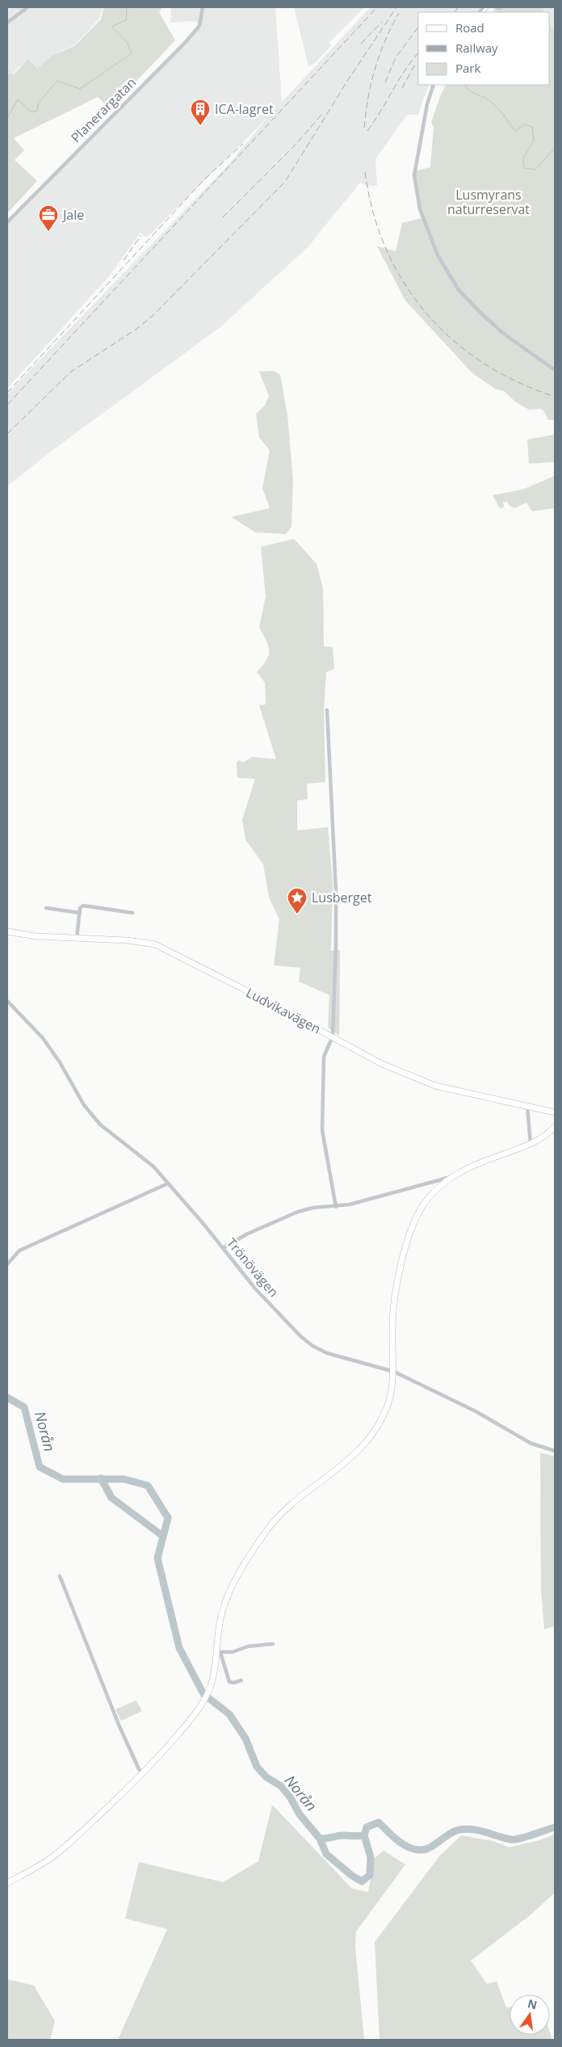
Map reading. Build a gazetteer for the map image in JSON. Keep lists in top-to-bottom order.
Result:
{
  "streets": {
    "street": ["Planerargatan", "Ludvikavägen", "Trönövägen"]
  },
  "water": ["Norån"],
  "parks": ["Lusmyrans naturreservat"],
  "places": {
    "building": ["ICA-lagret"],
    "office": ["Jale"],
    "place": ["Lusberget"]
  },
  "legend": ["Road", "Railway", "Park"],
  "north": "top"
}
